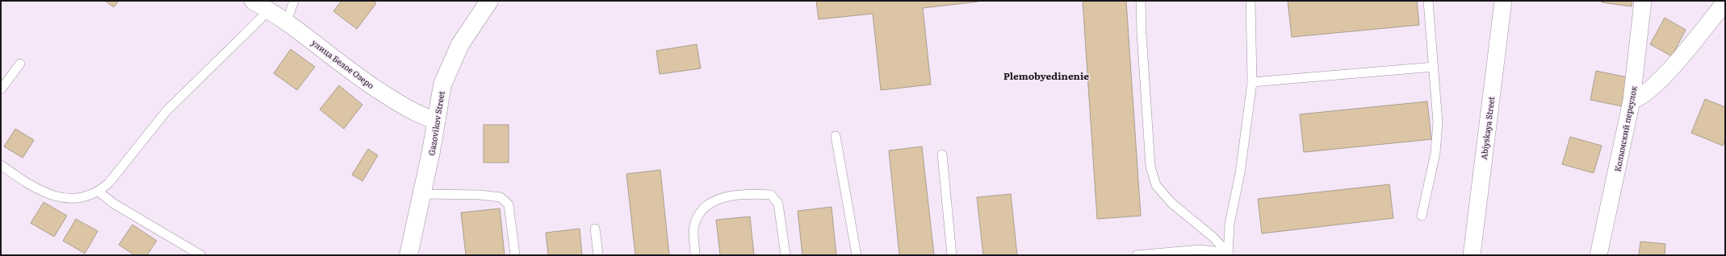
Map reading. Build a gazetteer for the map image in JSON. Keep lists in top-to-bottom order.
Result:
{
  "streets": {
    "street": [
      "улица Белое Озеро",
      "Gazovikov Street",
      "Abiyskaya Street",
      "Колымский переулок"
    ]
  },
  "crossings": [
    ["улица Белое Озеро", "Gazovikov Street"]
  ],
  "districts": ["Plemobyedinenie"]
}
